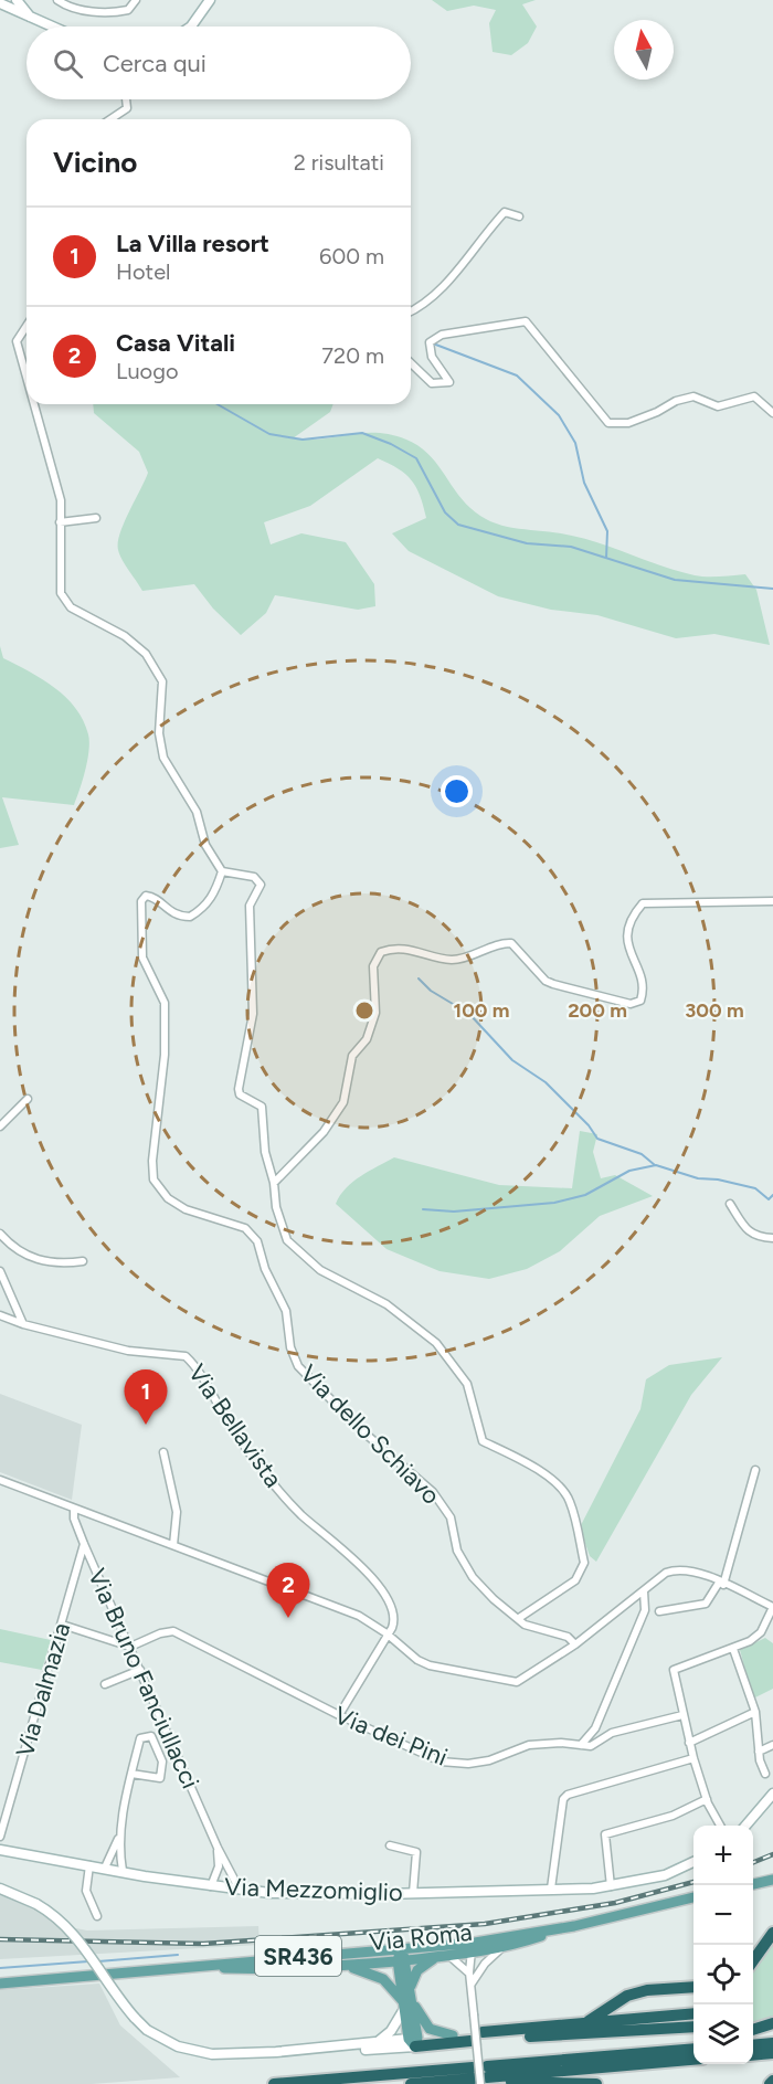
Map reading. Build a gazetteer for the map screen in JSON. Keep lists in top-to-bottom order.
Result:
{
  "streets": {
    "main road": ["Via Mezzomiglio", "Via Roma", "SR436"],
    "street": [
      "Via Bellavista",
      "Via dello Schiavo",
      "Via Bruno Fanciullacci",
      "Via Dalmazia",
      "Via dei Pini"
    ]
  },
  "crossings": [
    ["Via Bruno Fanciullacci", "Via Dalmazia"],
    ["Via Bruno Fanciullacci", "Via dei Pini"],
    ["Via Bruno Fanciullacci", "Via Mezzomiglio"]
  ],
  "north": "top",
  "page": {
    "search": "Cerca qui",
    "heading": ["Vicino", "2 risultati"],
    "list": [
      {
        "mark": "1",
        "name": "La Villa resort",
        "note": "Hotel",
        "value": "600 m"
      },
      {
        "mark": "2",
        "name": "Casa Vitali",
        "note": "Luogo",
        "value": "720 m"
      }
    ],
    "pins": ["1", "2"],
    "map_buttons": ["+", "−"]
  },
  "rings": ["100 m", "200 m", "300 m"]
}
